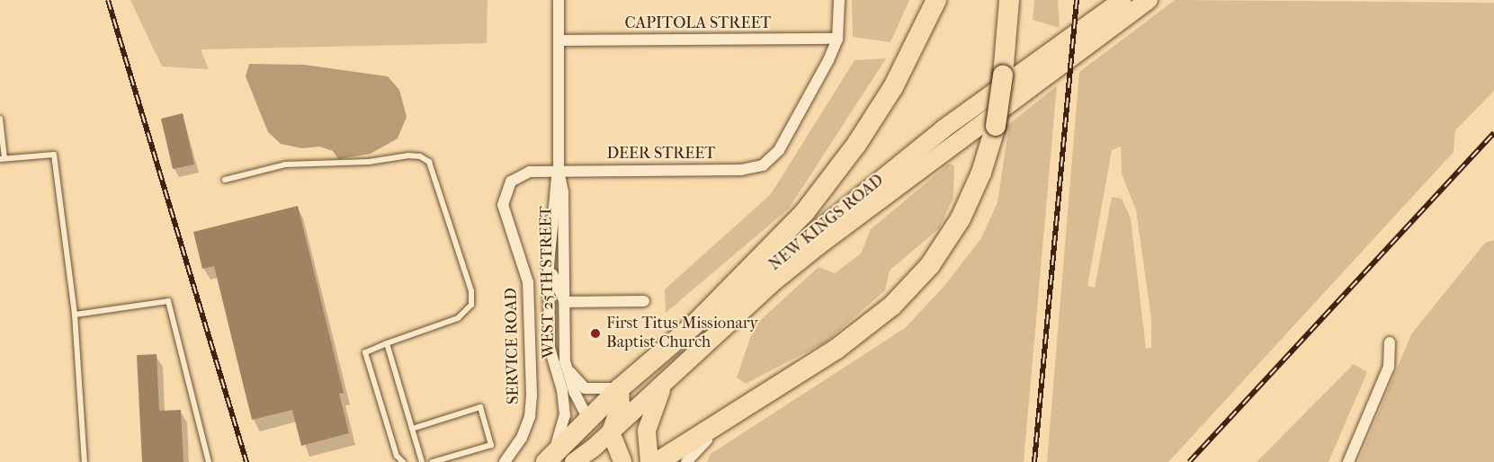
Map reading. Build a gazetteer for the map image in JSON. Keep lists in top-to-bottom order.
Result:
{
  "streets": {
    "highway": ["NEW KINGS ROAD"],
    "street": [
      "CAPITOLA STREET",
      "DEER STREET",
      "WEST 25TH STREET",
      "SERVICE ROAD"
    ]
  },
  "crossings": [
    ["CAPITOLA STREET", "DEER STREET"],
    ["CAPITOLA STREET", "WEST 25TH STREET"],
    ["DEER STREET", "WEST 25TH STREET"],
    ["DEER STREET", "SERVICE ROAD"],
    ["NEW KINGS ROAD", "WEST 25TH STREET"],
    ["WEST 25TH STREET", "SERVICE ROAD"]
  ],
  "places": ["First Titus Missionary Baptist Church"]
}
